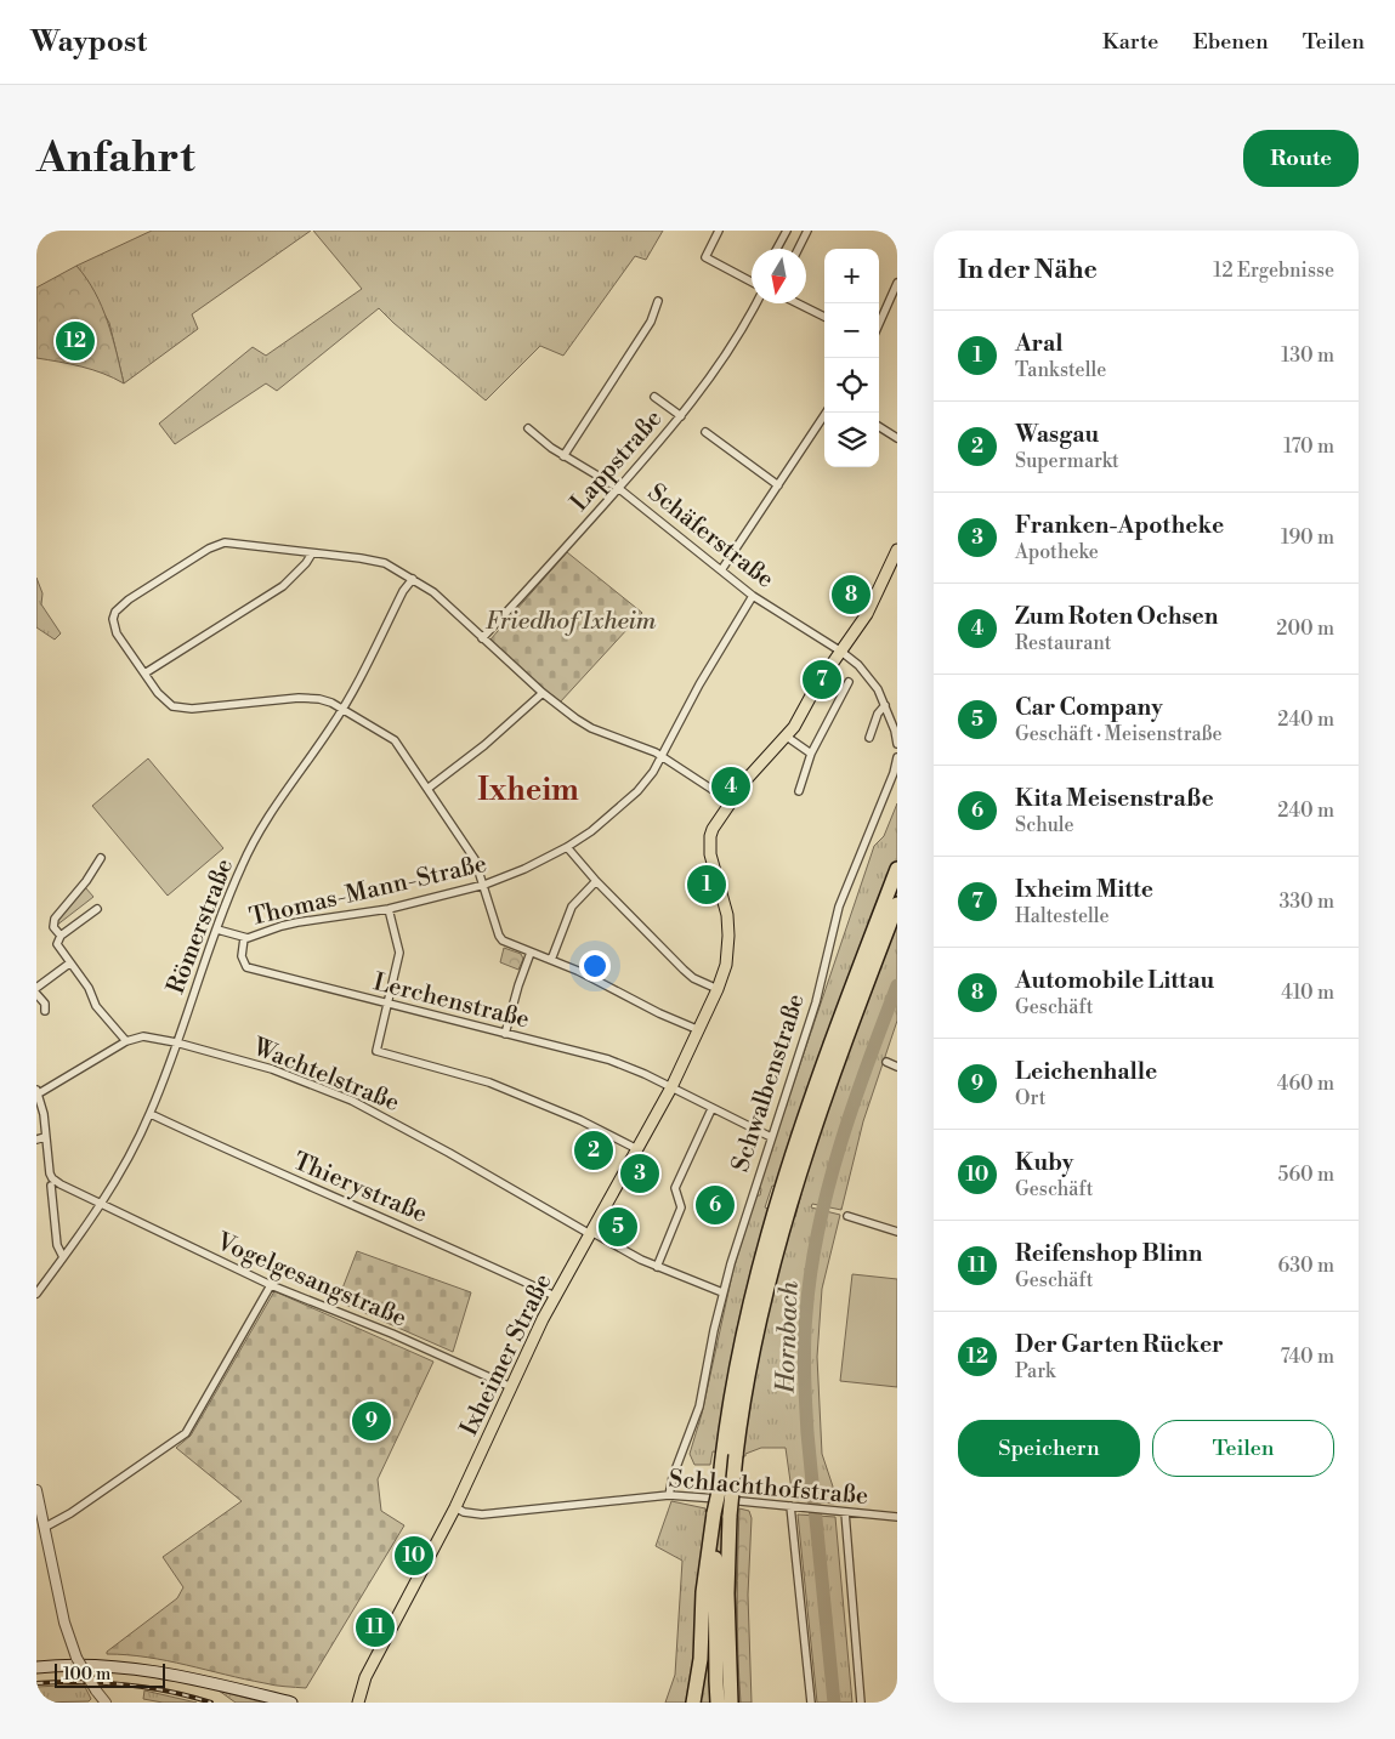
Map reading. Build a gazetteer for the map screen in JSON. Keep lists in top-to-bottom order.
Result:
{
  "streets": {
    "main road": ["Ixheimer Straße"],
    "street": [
      "Lappstraße",
      "Schäferstraße",
      "Thomas-Mann-Straße",
      "Römerstraße",
      "Lerchenstraße",
      "Wachtelstraße",
      "Schwalbenstraße",
      "Thierystraße",
      "Vogelgesangstraße",
      "Schlachthofstraße"
    ]
  },
  "crossings": [
    ["Lappstraße", "Schäferstraße"],
    ["Schäferstraße", "Thomas-Mann-Straße"],
    ["Schäferstraße", "Ixheimer Straße"],
    ["Thomas-Mann-Straße", "Römerstraße"],
    ["Thomas-Mann-Straße", "Lerchenstraße"],
    ["Römerstraße", "Wachtelstraße"],
    ["Römerstraße", "Thierystraße"],
    ["Römerstraße", "Vogelgesangstraße"],
    ["Lerchenstraße", "Schwalbenstraße"],
    ["Lerchenstraße", "Ixheimer Straße"],
    ["Wachtelstraße", "Schwalbenstraße"],
    ["Wachtelstraße", "Ixheimer Straße"],
    ["Schwalbenstraße", "Schlachthofstraße"],
    ["Thierystraße", "Ixheimer Straße"],
    ["Vogelgesangstraße", "Ixheimer Straße"],
    ["Ixheimer Straße", "Schlachthofstraße"]
  ],
  "districts": ["Ixheim"],
  "water": ["Hornbach"],
  "parks": ["Friedhof Ixheim"],
  "scale_bar": "100 m",
  "north": "bottom",
  "page": {
    "header": "Waypost",
    "nav": ["Karte", "Ebenen", "Teilen"],
    "buttons": [
      "Route",
      ["Speichern", "Teilen"]
    ],
    "title": "Anfahrt",
    "heading": ["In der Nähe", "12 Ergebnisse"],
    "map_buttons": ["+", "−"],
    "list": [
      {
        "mark": "1",
        "name": "Aral",
        "note": "Tankstelle",
        "value": "130 m"
      },
      {
        "mark": "2",
        "name": "Wasgau",
        "note": "Supermarkt",
        "value": "170 m"
      },
      {
        "mark": "3",
        "name": "Franken-Apotheke",
        "note": "Apotheke",
        "value": "190 m"
      },
      {
        "mark": "4",
        "name": "Zum Roten Ochsen",
        "note": "Restaurant",
        "value": "200 m"
      },
      {
        "mark": "5",
        "name": "Car Company",
        "note": "Geschäft · Meisenstraße",
        "value": "240 m"
      },
      {
        "mark": "6",
        "name": "Kita Meisenstraße",
        "note": "Schule",
        "value": "240 m"
      },
      {
        "mark": "7",
        "name": "Ixheim Mitte",
        "note": "Haltestelle",
        "value": "330 m"
      },
      {
        "mark": "8",
        "name": "Automobile Littau",
        "note": "Geschäft",
        "value": "410 m"
      },
      {
        "mark": "9",
        "name": "Leichenhalle",
        "note": "Ort",
        "value": "460 m"
      },
      {
        "mark": "10",
        "name": "Kuby",
        "note": "Geschäft",
        "value": "560 m"
      },
      {
        "mark": "11",
        "name": "Reifenshop Blinn",
        "note": "Geschäft",
        "value": "630 m"
      },
      {
        "mark": "12",
        "name": "Der Garten Rücker",
        "note": "Park",
        "value": "740 m"
      }
    ],
    "pins": [
      "12",
      "8",
      "7",
      "4",
      "1",
      "2",
      "3",
      "6",
      "5",
      "9",
      "10",
      "11"
    ],
    "scale": "100 m"
  }
}
